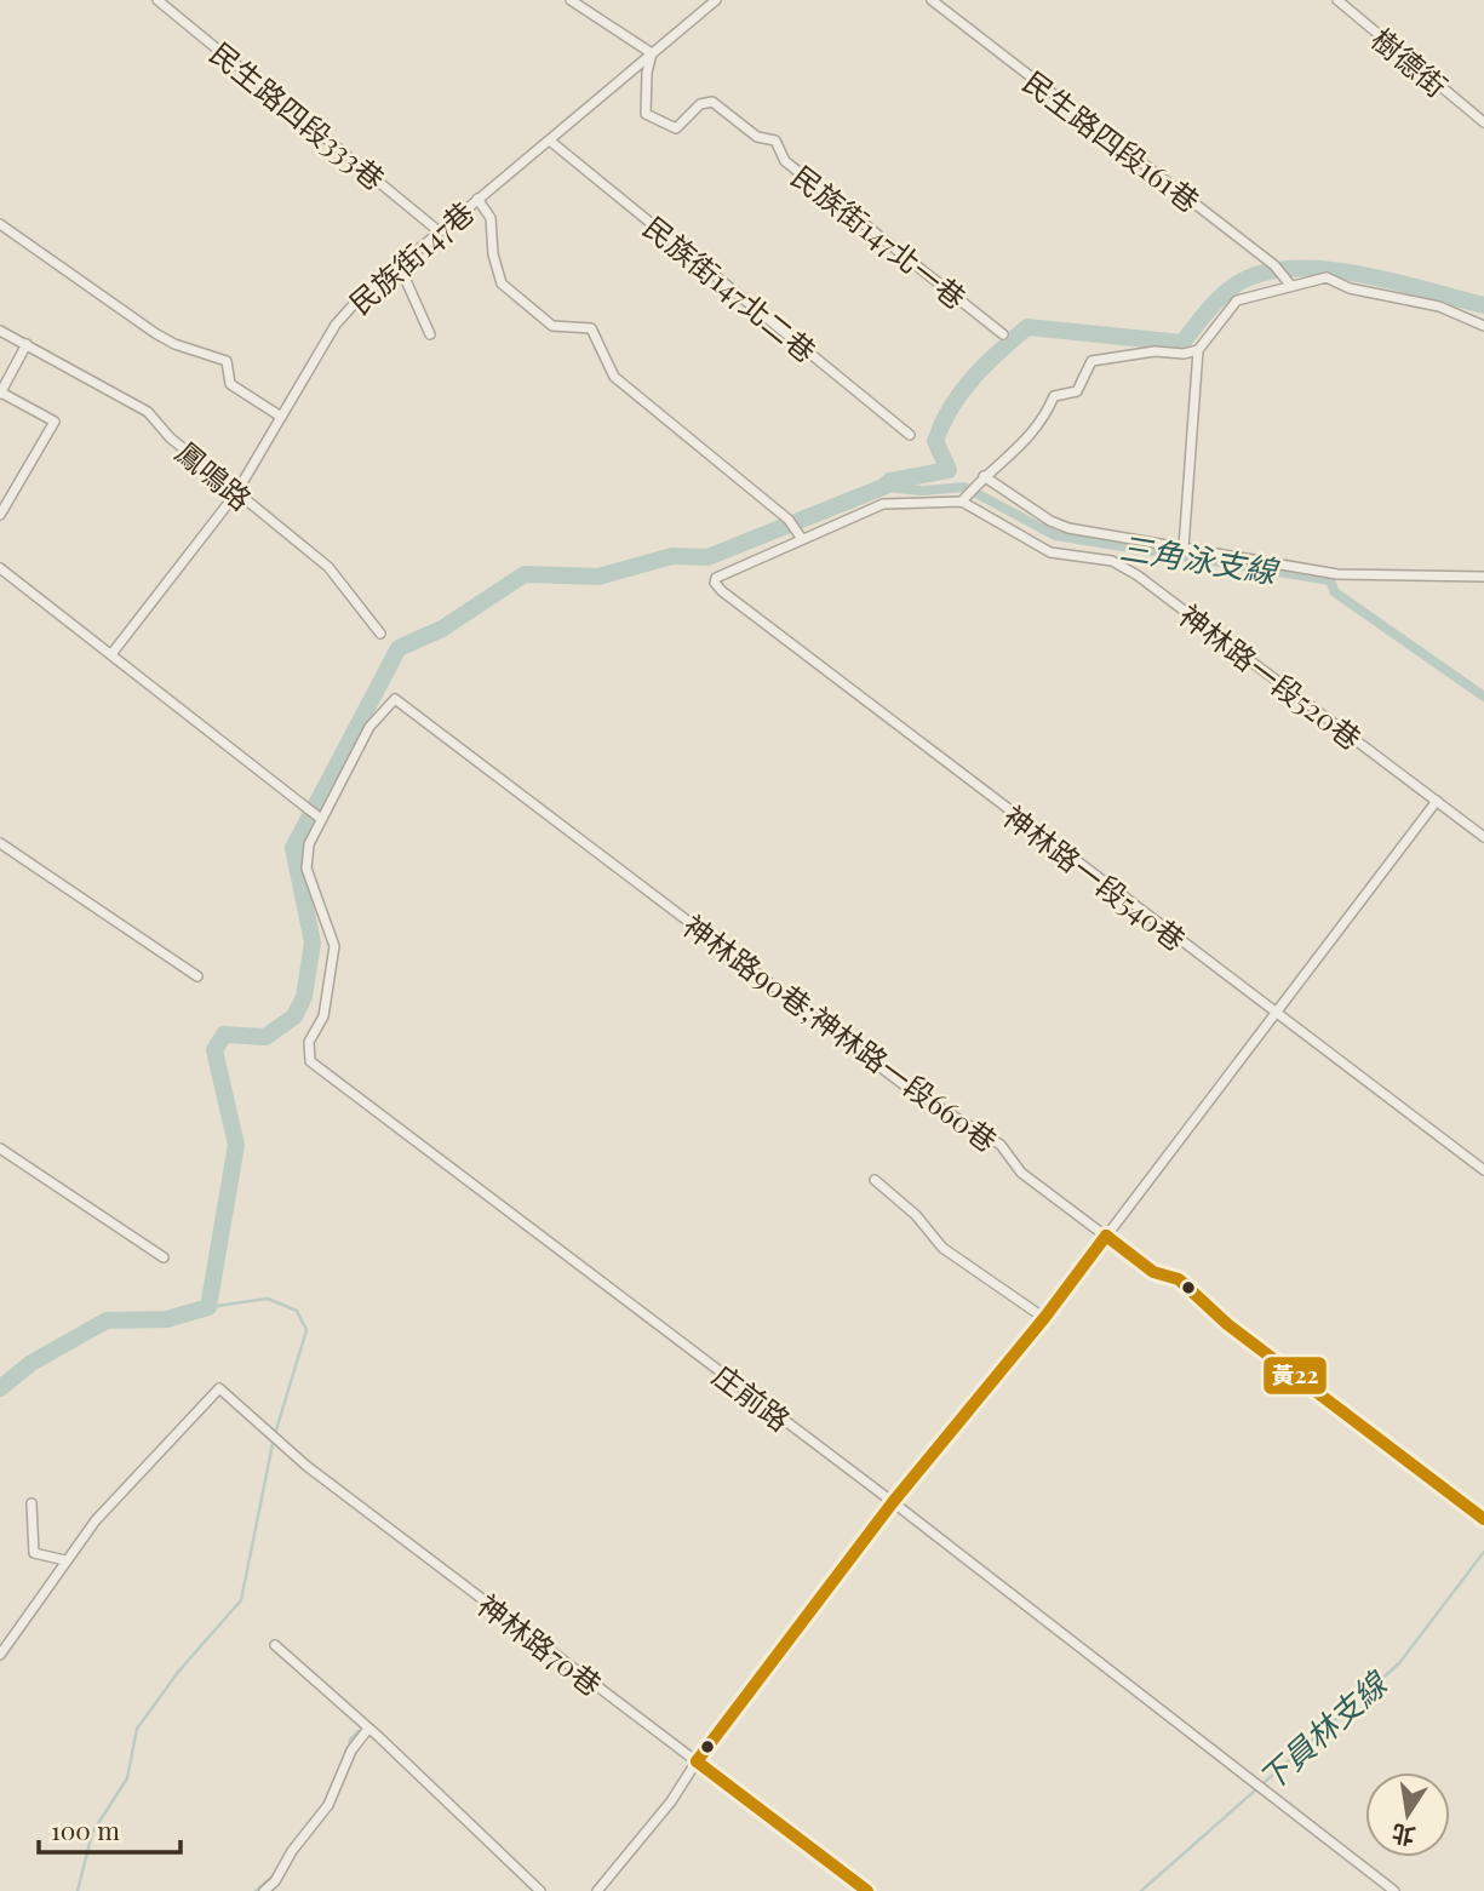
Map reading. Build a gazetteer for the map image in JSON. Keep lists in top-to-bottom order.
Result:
{
  "streets": {
    "street": [
      "樹德街",
      "民生路四段333巷",
      "民生路四段161巷",
      "民族街147北一巷",
      "民族街147巷",
      "民族街147北二巷",
      "鳳鳴路",
      "神林路一段520巷",
      "神林路一段540巷",
      "神林路90巷;神林路一段660巷",
      "庄前路",
      "神林路70巷"
    ]
  },
  "crossings": [
    ["民生路四段333巷", "民族街147巷"],
    ["民族街147北一巷", "民族街147巷"],
    ["民族街147巷", "民族街147北二巷"],
    ["民族街147巷", "鳳鳴路"],
    ["神林路90巷;神林路一段660巷", "庄前路"]
  ],
  "water": ["三角泳支線", "下員林支線"],
  "lines": ["transit line 黃22"],
  "scale_bar": "100 m",
  "north": "bottom"
}
